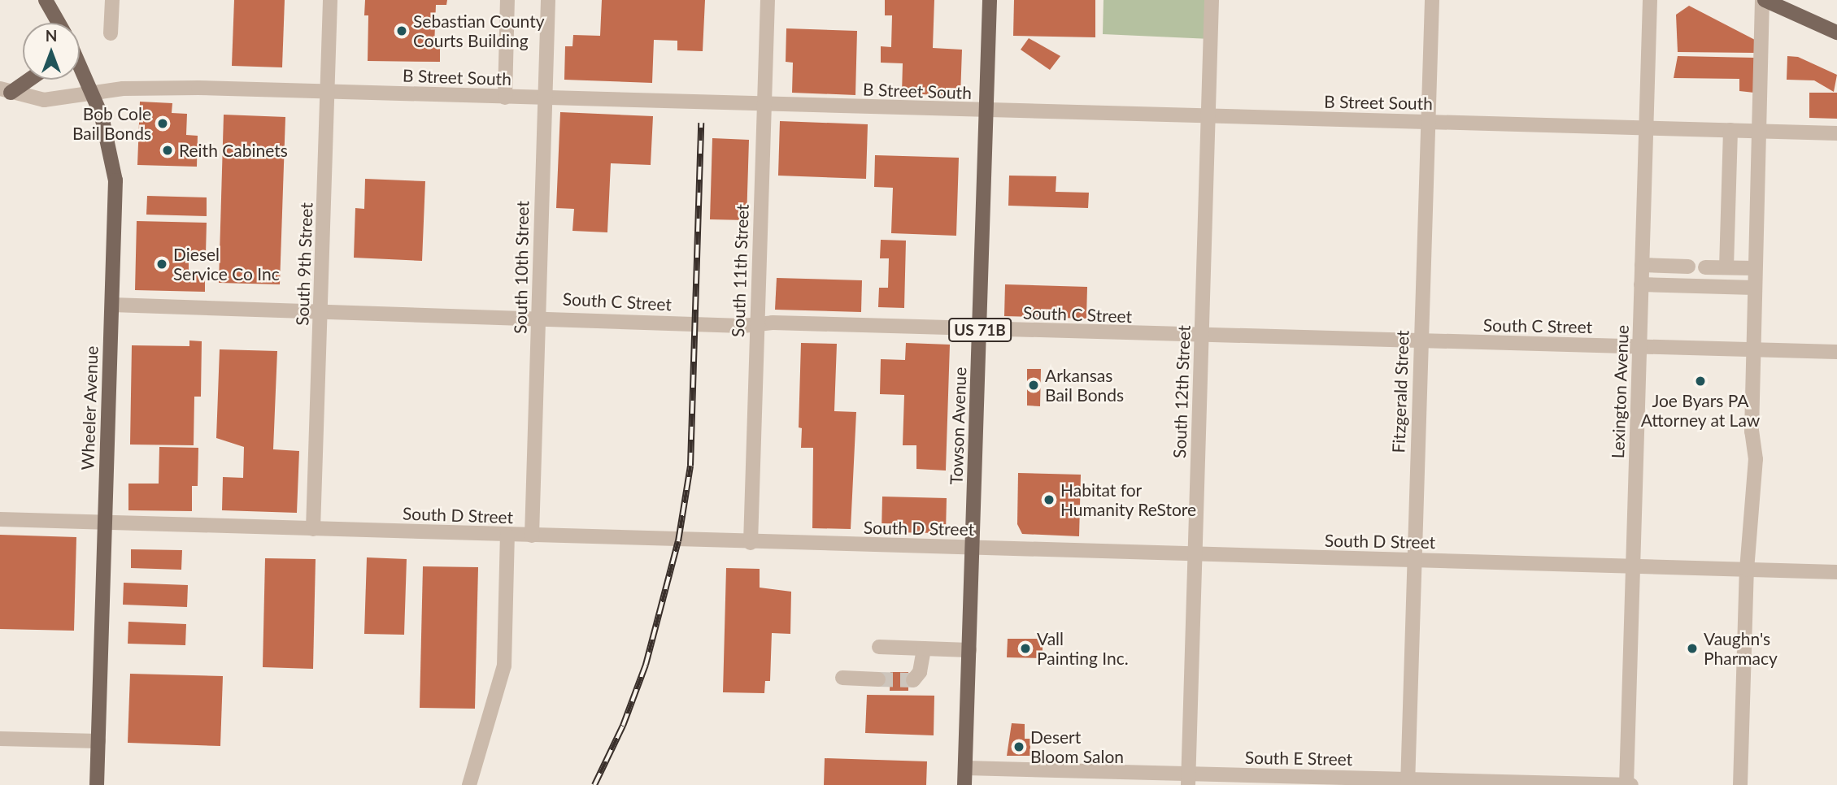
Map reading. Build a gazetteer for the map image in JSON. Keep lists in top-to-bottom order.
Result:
{
  "streets": {
    "main road": ["US 71B", "Wheeler Avenue", "Towson Avenue"],
    "street": [
      "B Street South",
      "South 9th Street",
      "South 10th Street",
      "South 11th Street",
      "South C Street",
      "South 12th Street",
      "Fitzgerald Street",
      "Lexington Avenue",
      "South D Street",
      "South E Street"
    ]
  },
  "crossings": [
    ["B Street South", "South 9th Street"],
    ["B Street South", "South 10th Street"],
    ["B Street South", "South 11th Street"],
    ["B Street South", "South 12th Street"],
    ["B Street South", "Fitzgerald Street"],
    ["B Street South", "Lexington Avenue"],
    ["B Street South", "Wheeler Avenue"],
    ["B Street South", "Towson Avenue"],
    ["South 9th Street", "South C Street"],
    ["South 9th Street", "South D Street"],
    ["South 10th Street", "South C Street"],
    ["South 10th Street", "South D Street"],
    ["South 11th Street", "South C Street"],
    ["South 11th Street", "South D Street"],
    ["South C Street", "South 12th Street"],
    ["South C Street", "Fitzgerald Street"],
    ["South C Street", "Lexington Avenue"],
    ["South C Street", "Wheeler Avenue"],
    ["South C Street", "Towson Avenue"],
    ["South 12th Street", "South D Street"],
    ["South 12th Street", "South E Street"],
    ["Fitzgerald Street", "South D Street"],
    ["Fitzgerald Street", "South E Street"],
    ["Lexington Avenue", "South D Street"],
    ["Lexington Avenue", "South E Street"],
    ["Wheeler Avenue", "South D Street"],
    ["Towson Avenue", "South D Street"],
    ["Towson Avenue", "South E Street"]
  ],
  "places": [
    "Sebastian County Courts Building",
    "Bob Cole Bail Bonds",
    "Reith Cabinets",
    "Diesel Service Co Inc",
    "Joe Byars PA Attorney at Law",
    "Arkansas Bail Bonds",
    "Habitat for Humanity ReStore",
    "Vall Painting Inc.",
    "Vaughn's Pharmacy",
    "Desert Bloom Salon"
  ],
  "north": "top"
}
